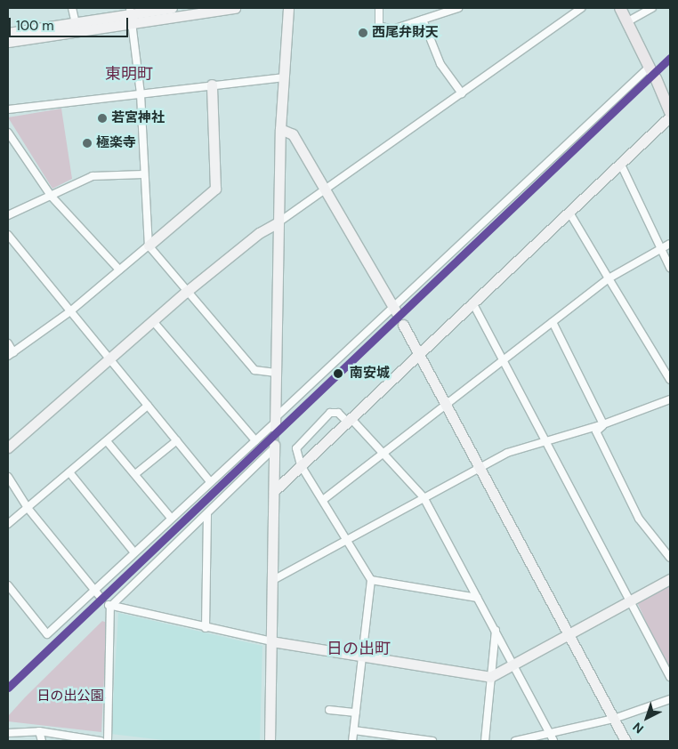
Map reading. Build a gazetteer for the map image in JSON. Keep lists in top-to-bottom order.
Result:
{
  "districts": ["東明町", "日の出町"],
  "parks": ["日の出公園"],
  "places": [
    "西尾弁財天",
    "若宮神社",
    "極楽寺",
    "南安城"
  ],
  "scale_bar": "100 m",
  "north": "bottom left"
}
